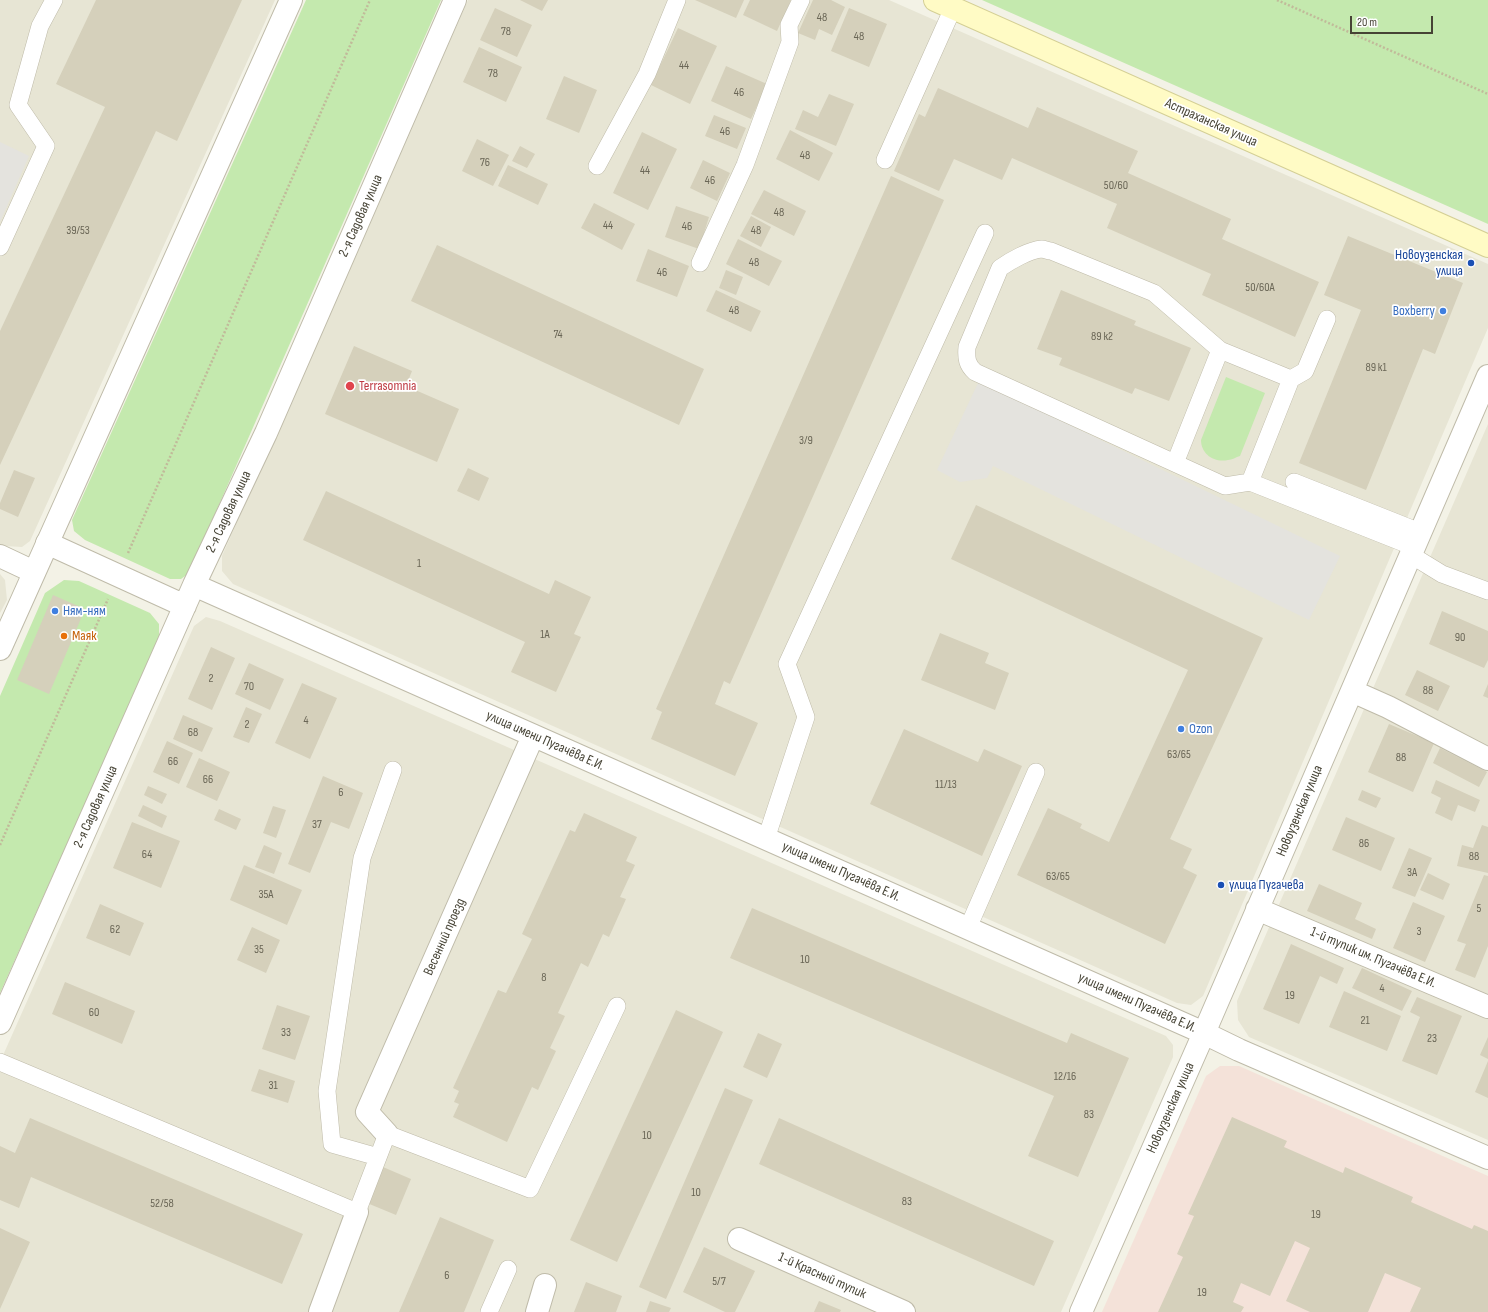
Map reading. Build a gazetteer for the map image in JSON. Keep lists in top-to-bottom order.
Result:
{
  "streets": {
    "main road": ["Астраханская улица"],
    "street": [
      "2-я Садовая улица",
      "улица имени Пугачёва Е.И.",
      "Новоузенская улица",
      "Весенний проезд",
      "1-й тупик им. Пугачёва Е.И.",
      "1-й Красный тупик"
    ]
  },
  "crossings": [
    ["2-я Садовая улица", "улица имени Пугачёва Е.И."],
    ["улица имени Пугачёва Е.И.", "Новоузенская улица"],
    ["улица имени Пугачёва Е.И.", "Весенний проезд"],
    ["Новоузенская улица", "1-й тупик им. Пугачёва Е.И."]
  ],
  "places": [
    "Новоузенская улица",
    "Boxberry",
    "Terrasomnia",
    "Ням-ням",
    "Маяк",
    "Ozon",
    "улица Пугачева"
  ],
  "house_numbers": [
    "48",
    "78",
    "48",
    "44",
    "78",
    "46",
    "46",
    "48",
    "76",
    "44",
    "46",
    "50/60",
    "48",
    "44",
    "46",
    "39/53",
    "48",
    "48",
    "46",
    "50/60А",
    "48",
    "74",
    "89 к2",
    "89 к1",
    "3/9",
    "1",
    "1А",
    "90",
    "2",
    "70",
    "88",
    "4",
    "2",
    "68",
    "63/65",
    "88",
    "66",
    "66",
    "11/13",
    "6",
    "37",
    "86",
    "64",
    "88",
    "3А",
    "63/65",
    "35А",
    "5",
    "62",
    "3",
    "35",
    "10",
    "8",
    "4",
    "19",
    "60",
    "21",
    "33",
    "23",
    "12/16",
    "31",
    "83",
    "10",
    "10",
    "83",
    "52/58",
    "19",
    "6",
    "5/7",
    "19"
  ],
  "scale_bar": "20 m"
}
